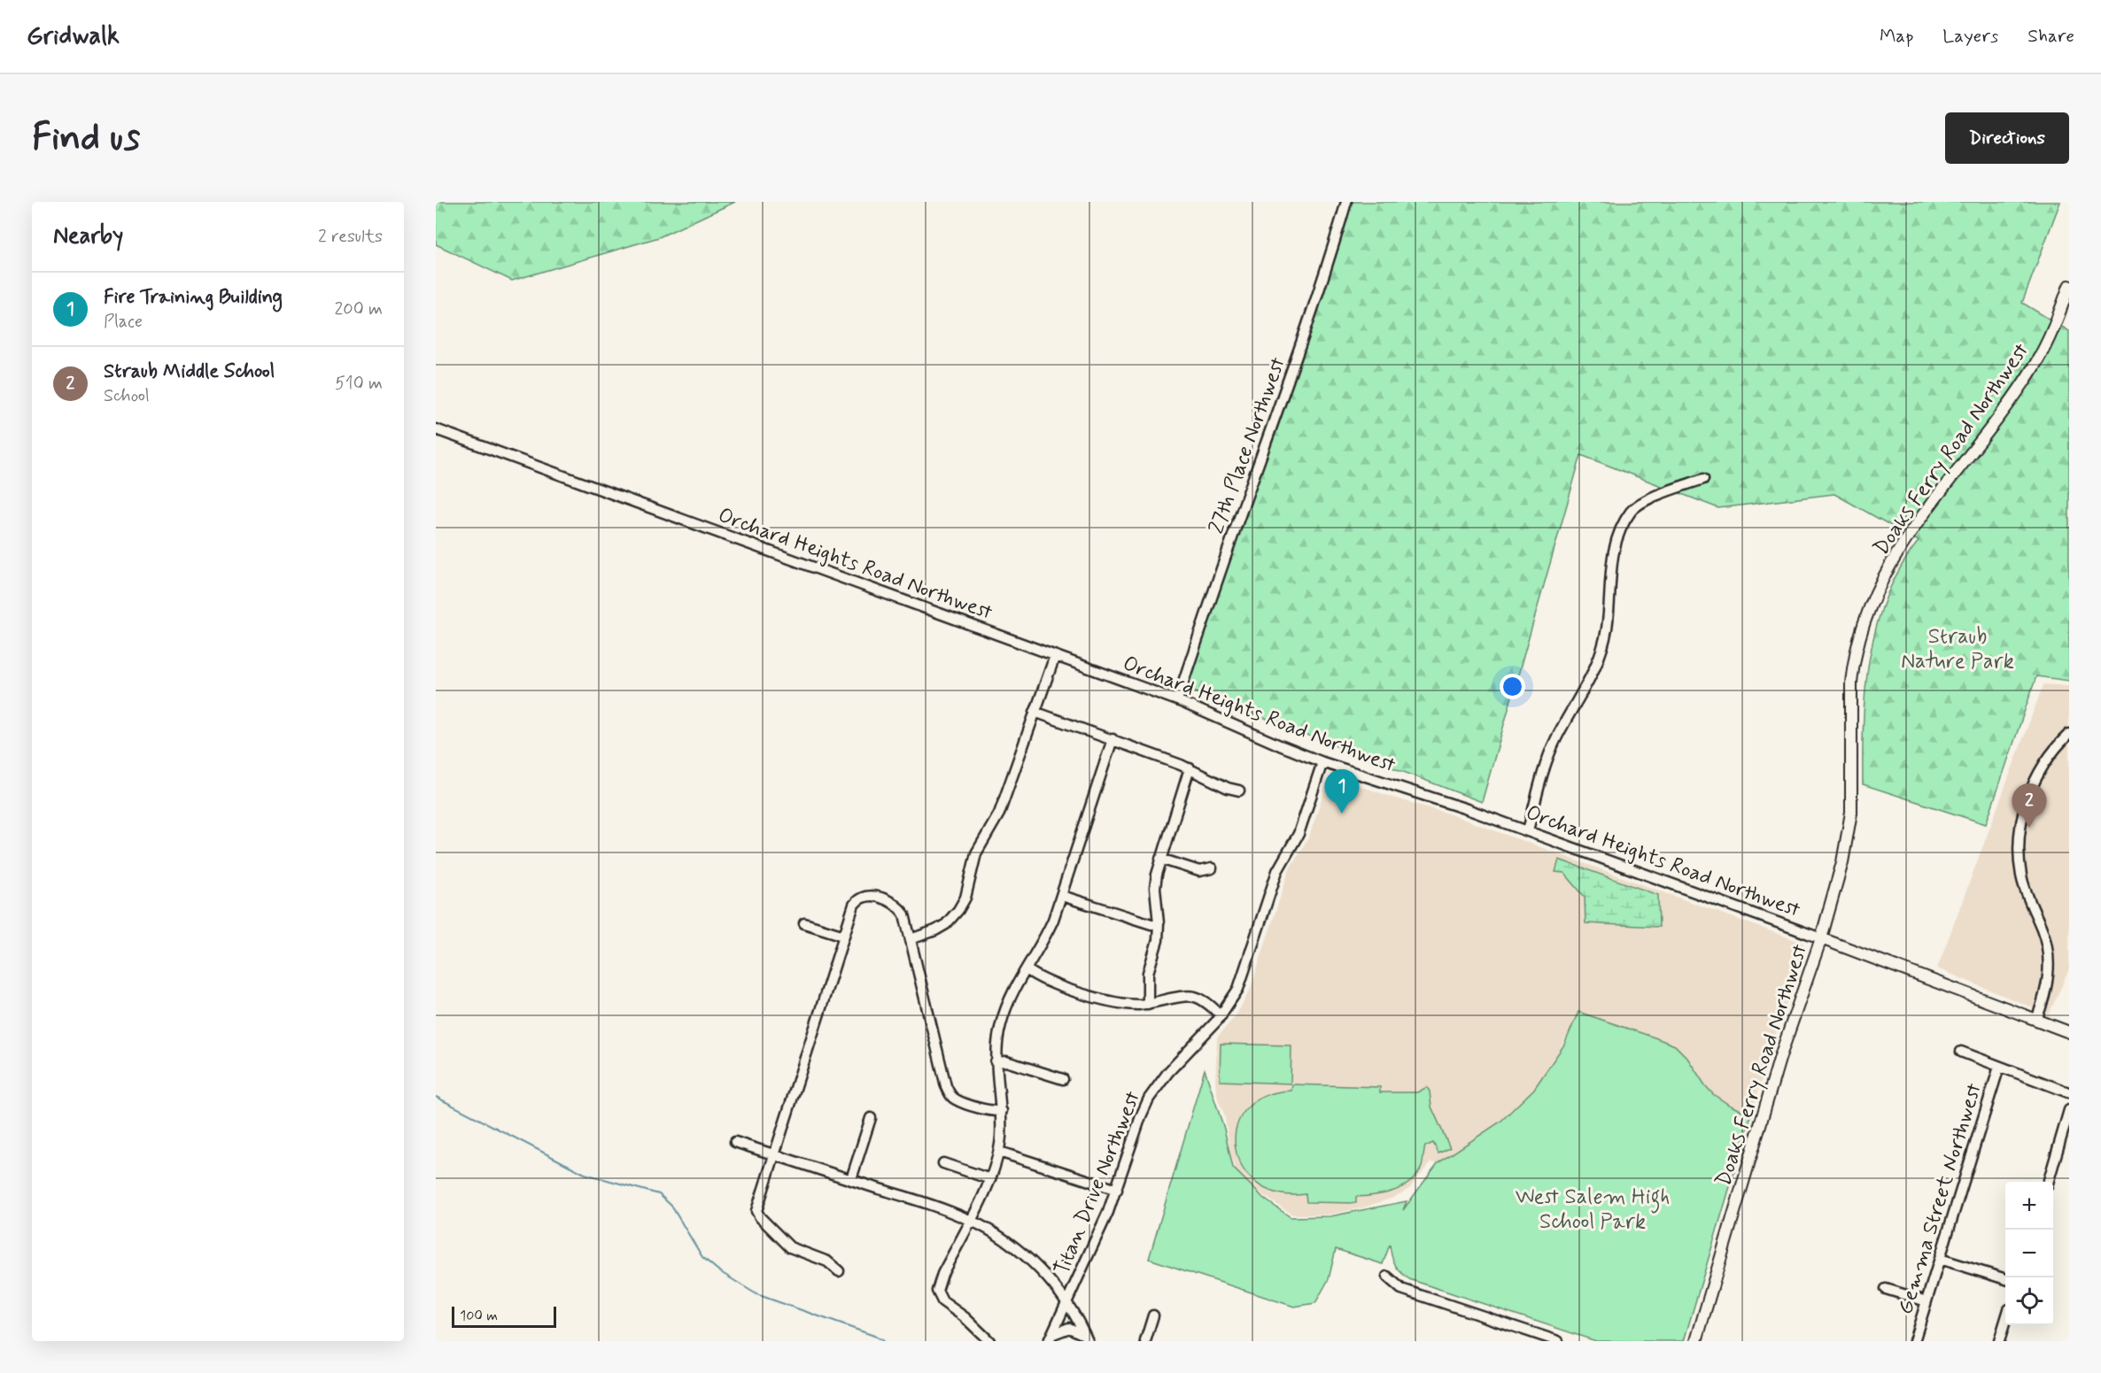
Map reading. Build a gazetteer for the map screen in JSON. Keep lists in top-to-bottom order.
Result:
{
  "streets": {
    "main road": ["Doaks Ferry Road Northwest", "Orchard Heights Road Northwest"],
    "street": ["27th Place Northwest", "Titan Drive Northwest", "Gemma Street Northwest"]
  },
  "crossings": [
    ["27th Place Northwest", "Orchard Heights Road Northwest"],
    ["Doaks Ferry Road Northwest", "Orchard Heights Road Northwest"],
    ["Orchard Heights Road Northwest", "Titan Drive Northwest"]
  ],
  "parks": ["Straub Nature Park", "West Salem High School Park"],
  "scale_bar": "100 m",
  "page": {
    "header": "Gridwalk",
    "nav": ["Map", "Layers", "Share"],
    "buttons": "Directions",
    "title": "Find us",
    "heading": ["Nearby", "2 results"],
    "list": [
      {
        "mark": "1",
        "name": "Fire Training Building",
        "note": "Place",
        "value": "200 m"
      },
      {
        "mark": "2",
        "name": "Straub Middle School",
        "note": "School",
        "value": "510 m"
      }
    ],
    "pins": ["1", "2"],
    "map_buttons": ["+", "−"],
    "scale": "100 m"
  }
}
